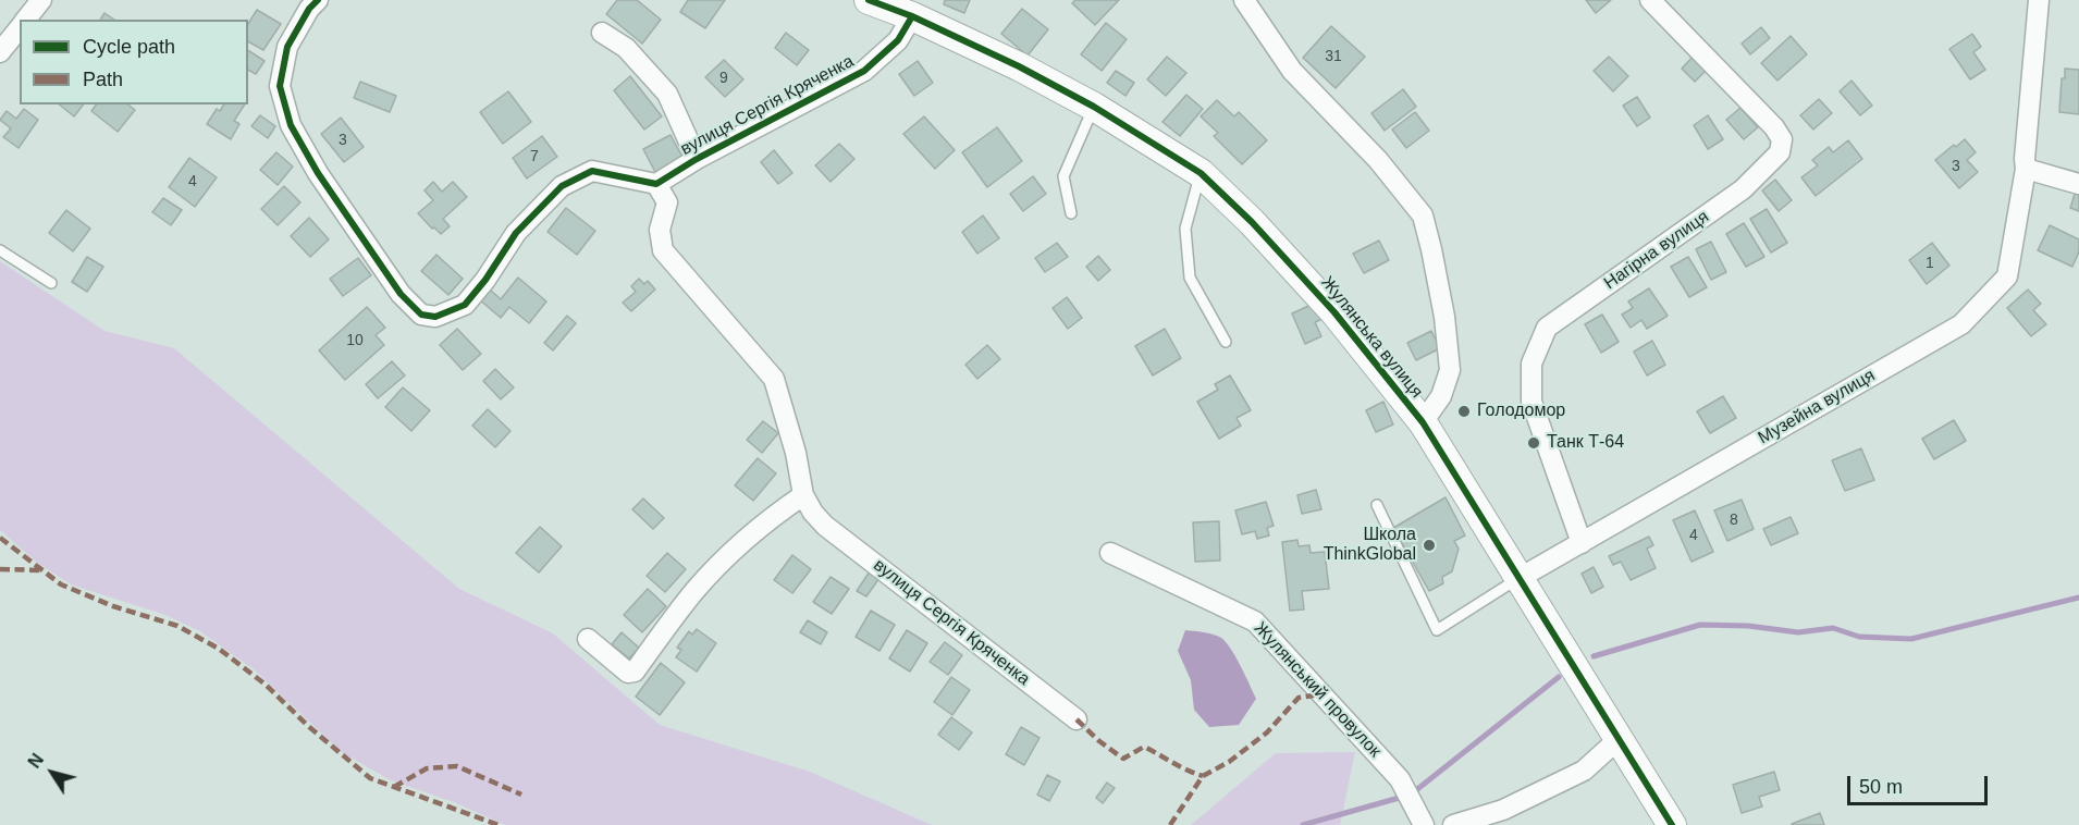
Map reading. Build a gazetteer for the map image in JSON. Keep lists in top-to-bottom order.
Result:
{
  "streets": {
    "street": [
      "вулиця Сергія Кряченка",
      "Нагірна вулиця",
      "Жулянська вулиця",
      "Музейна вулиця",
      "Жулянський провулок"
    ]
  },
  "crossings": [
    ["вулиця Сергія Кряченка", "Жулянська вулиця"],
    ["Нагірна вулиця", "Музейна вулиця"],
    ["Жулянська вулиця", "Музейна вулиця"]
  ],
  "places": ["Голодомор", "Танк Т-64", "Школа ThinkGlobal"],
  "house_numbers": [
    "31",
    "9",
    "3",
    "7",
    "3",
    "4",
    "1",
    "10",
    "8",
    "4"
  ],
  "legend": ["Cycle path", "Path"],
  "scale_bar": "50 m",
  "north": "top left"
}
